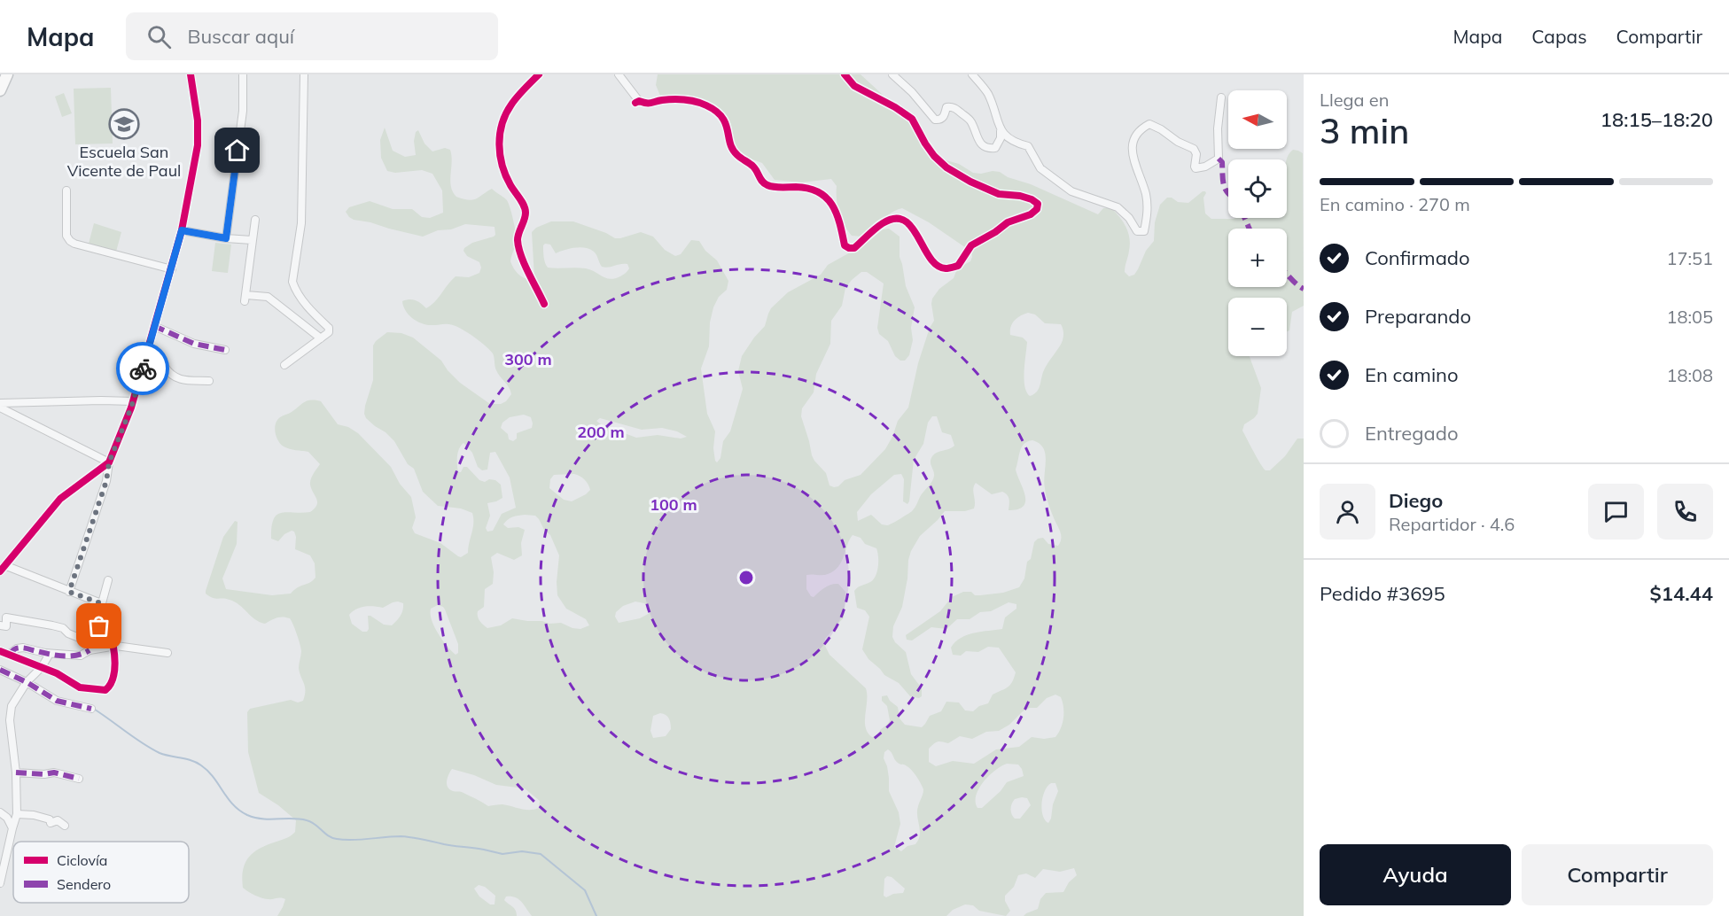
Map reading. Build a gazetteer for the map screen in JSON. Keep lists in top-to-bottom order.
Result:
{
  "places": {
    "school or university": ["Escuela San Vicente de Paul"]
  },
  "legend": ["Ciclovía", "Sendero"],
  "north": "left",
  "page": {
    "header": "Mapa",
    "search": "Buscar aquí",
    "nav": ["Mapa", "Capas", "Compartir"],
    "heading": ["3 min", "Llega en", "18:15–18:20"],
    "panel": [
      "Diego",
      "Repartidor · 4.6",
      "Pedido #3695",
      "$14.44"
    ],
    "map_buttons": ["+", "−"],
    "bar": "En camino · 270 m",
    "list": [
      ["Confirmado", "17:51"],
      ["Preparando", "18:05"],
      ["En camino", "18:08"],
      "Entregado"
    ],
    "buttons": ["Ayuda", "Compartir"]
  },
  "rings": ["300 m", "200 m", "100 m"]
}
